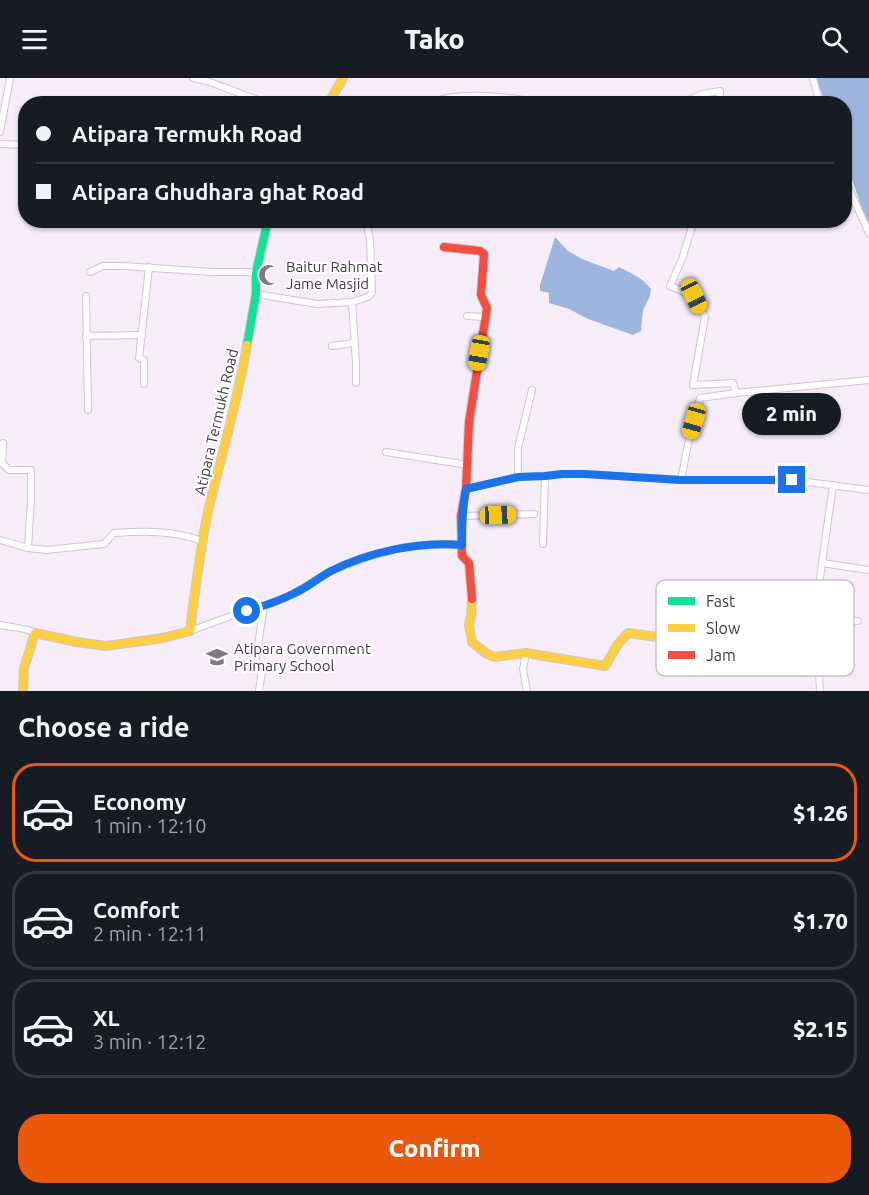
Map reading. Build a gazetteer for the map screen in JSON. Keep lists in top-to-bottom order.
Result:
{
  "streets": {
    "street": ["Atipara Termukh Road"]
  },
  "places": {
    "mosque": ["Baitur Rahmat Jame Masjid"],
    "school or university": ["Atipara Government Primary School"]
  },
  "legend": ["Fast", "Slow", "Jam"],
  "page": {
    "header": "Tako",
    "banner": ["Atipara Termukh Road", "Atipara Ghudhara ghat Road"],
    "bubble": "2 min",
    "heading": "Choose a ride",
    "list": [
      {
        "name": "Economy",
        "note": "1 min · 12:10",
        "value": "$1.26"
      },
      {
        "name": "Comfort",
        "note": "2 min · 12:11",
        "value": "$1.70"
      },
      {
        "name": "XL",
        "note": "3 min · 12:12",
        "value": "$2.15"
      }
    ],
    "buttons": "Confirm"
  }
}
